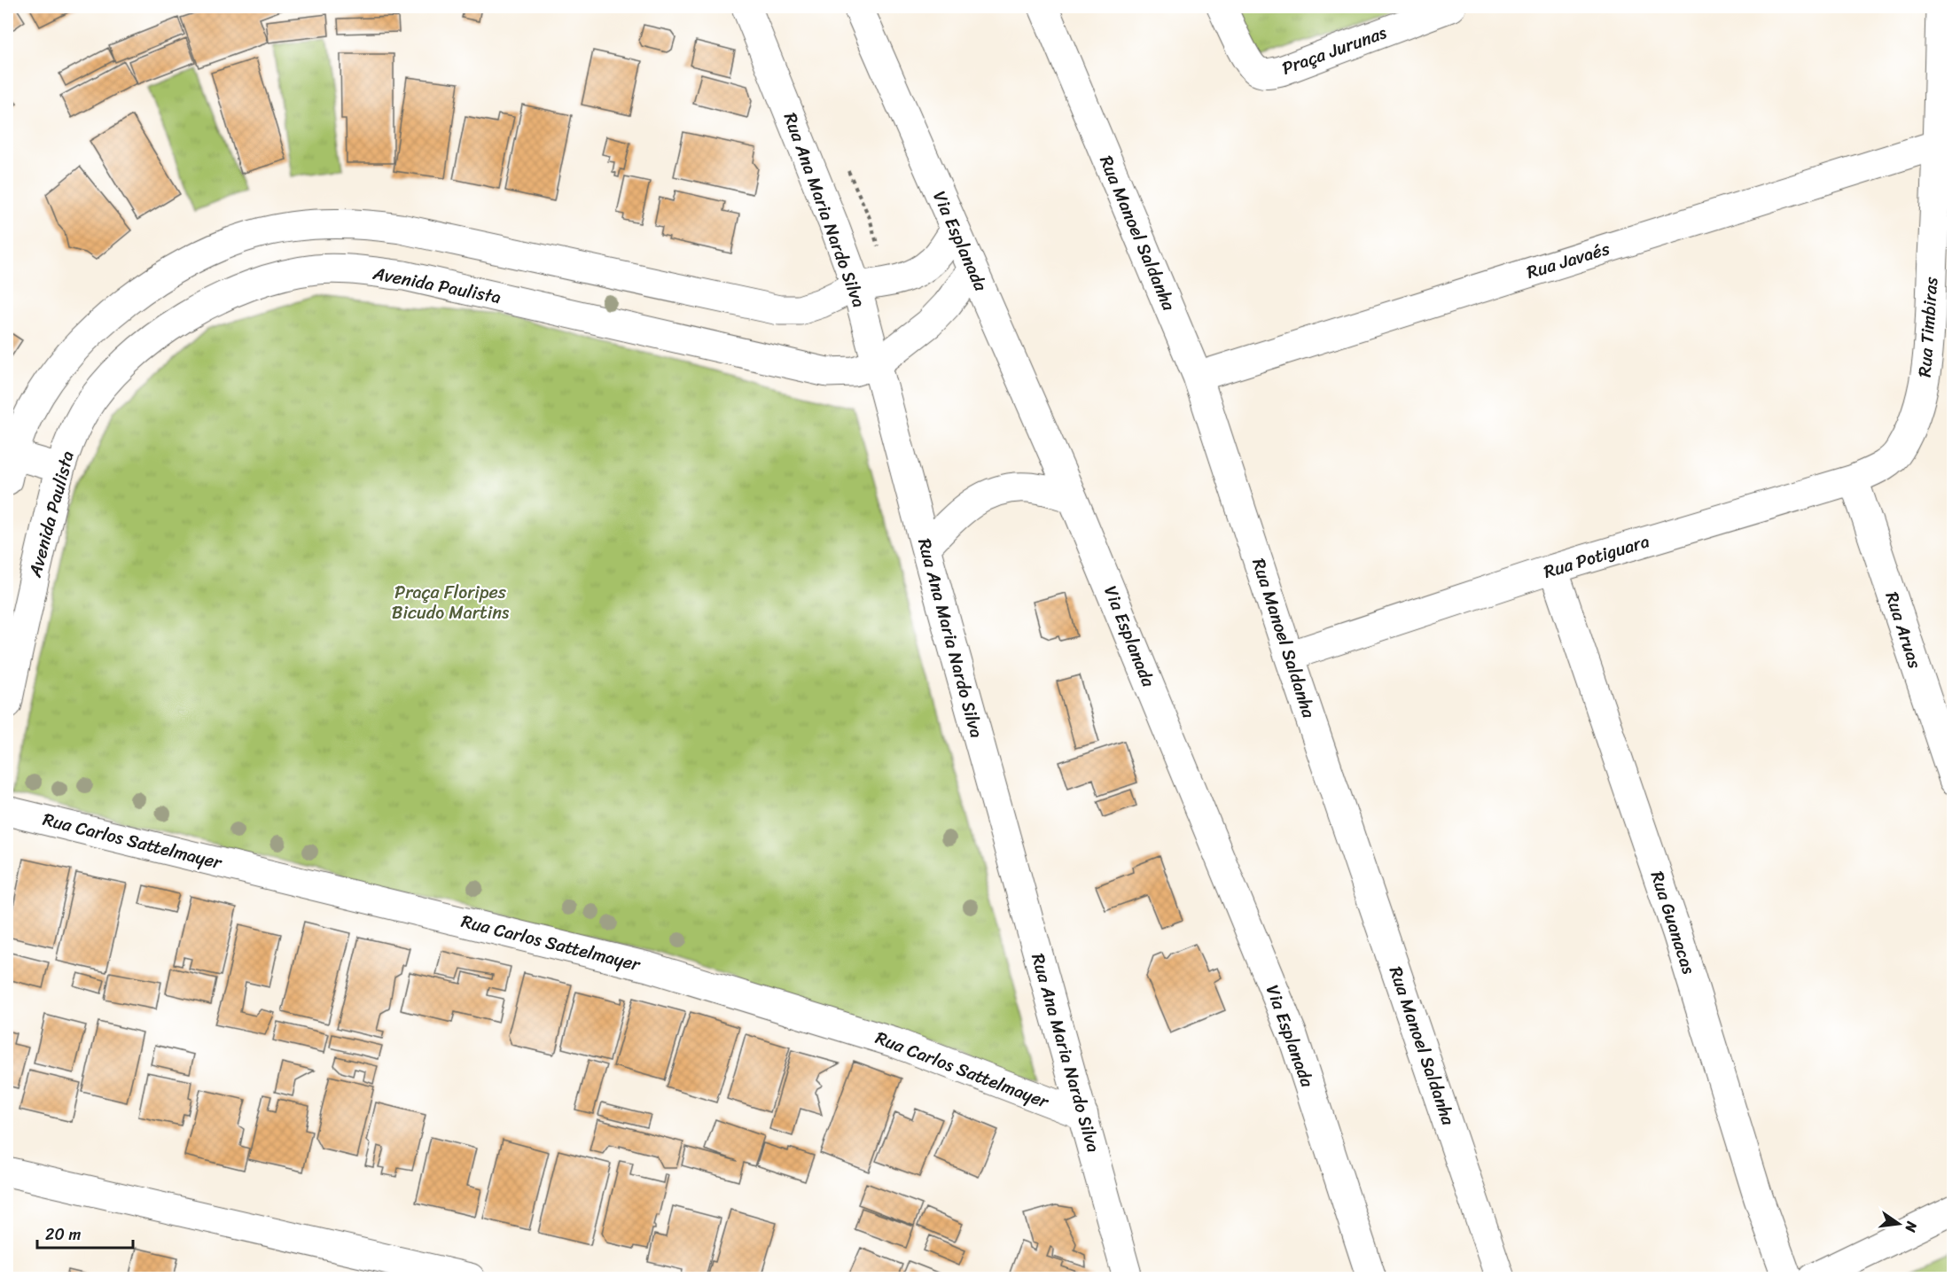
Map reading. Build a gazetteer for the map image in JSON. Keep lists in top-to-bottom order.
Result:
{
  "streets": {
    "street": [
      "Praça Jurunas",
      "Rua Ana Maria Nardo Silva",
      "Rua Manoel Saldanha",
      "Via Esplanada",
      "Rua Javaés",
      "Avenida Paulista",
      "Rua Timbiras",
      "Rua Potiguara",
      "Rua Aruas",
      "Rua Carlos Sattelmayer",
      "Rua Guanacas"
    ]
  },
  "crossings": [
    ["Rua Ana Maria Nardo Silva", "Avenida Paulista"],
    ["Rua Ana Maria Nardo Silva", "Rua Carlos Sattelmayer"],
    ["Rua Manoel Saldanha", "Rua Javaés"],
    ["Rua Manoel Saldanha", "Rua Potiguara"],
    ["Rua Javaés", "Rua Timbiras"],
    ["Rua Timbiras", "Rua Potiguara"],
    ["Rua Potiguara", "Rua Aruas"],
    ["Rua Potiguara", "Rua Guanacas"]
  ],
  "parks": ["Praça Floripes Bicudo Martins"],
  "scale_bar": "20 m",
  "north": "right"
}
